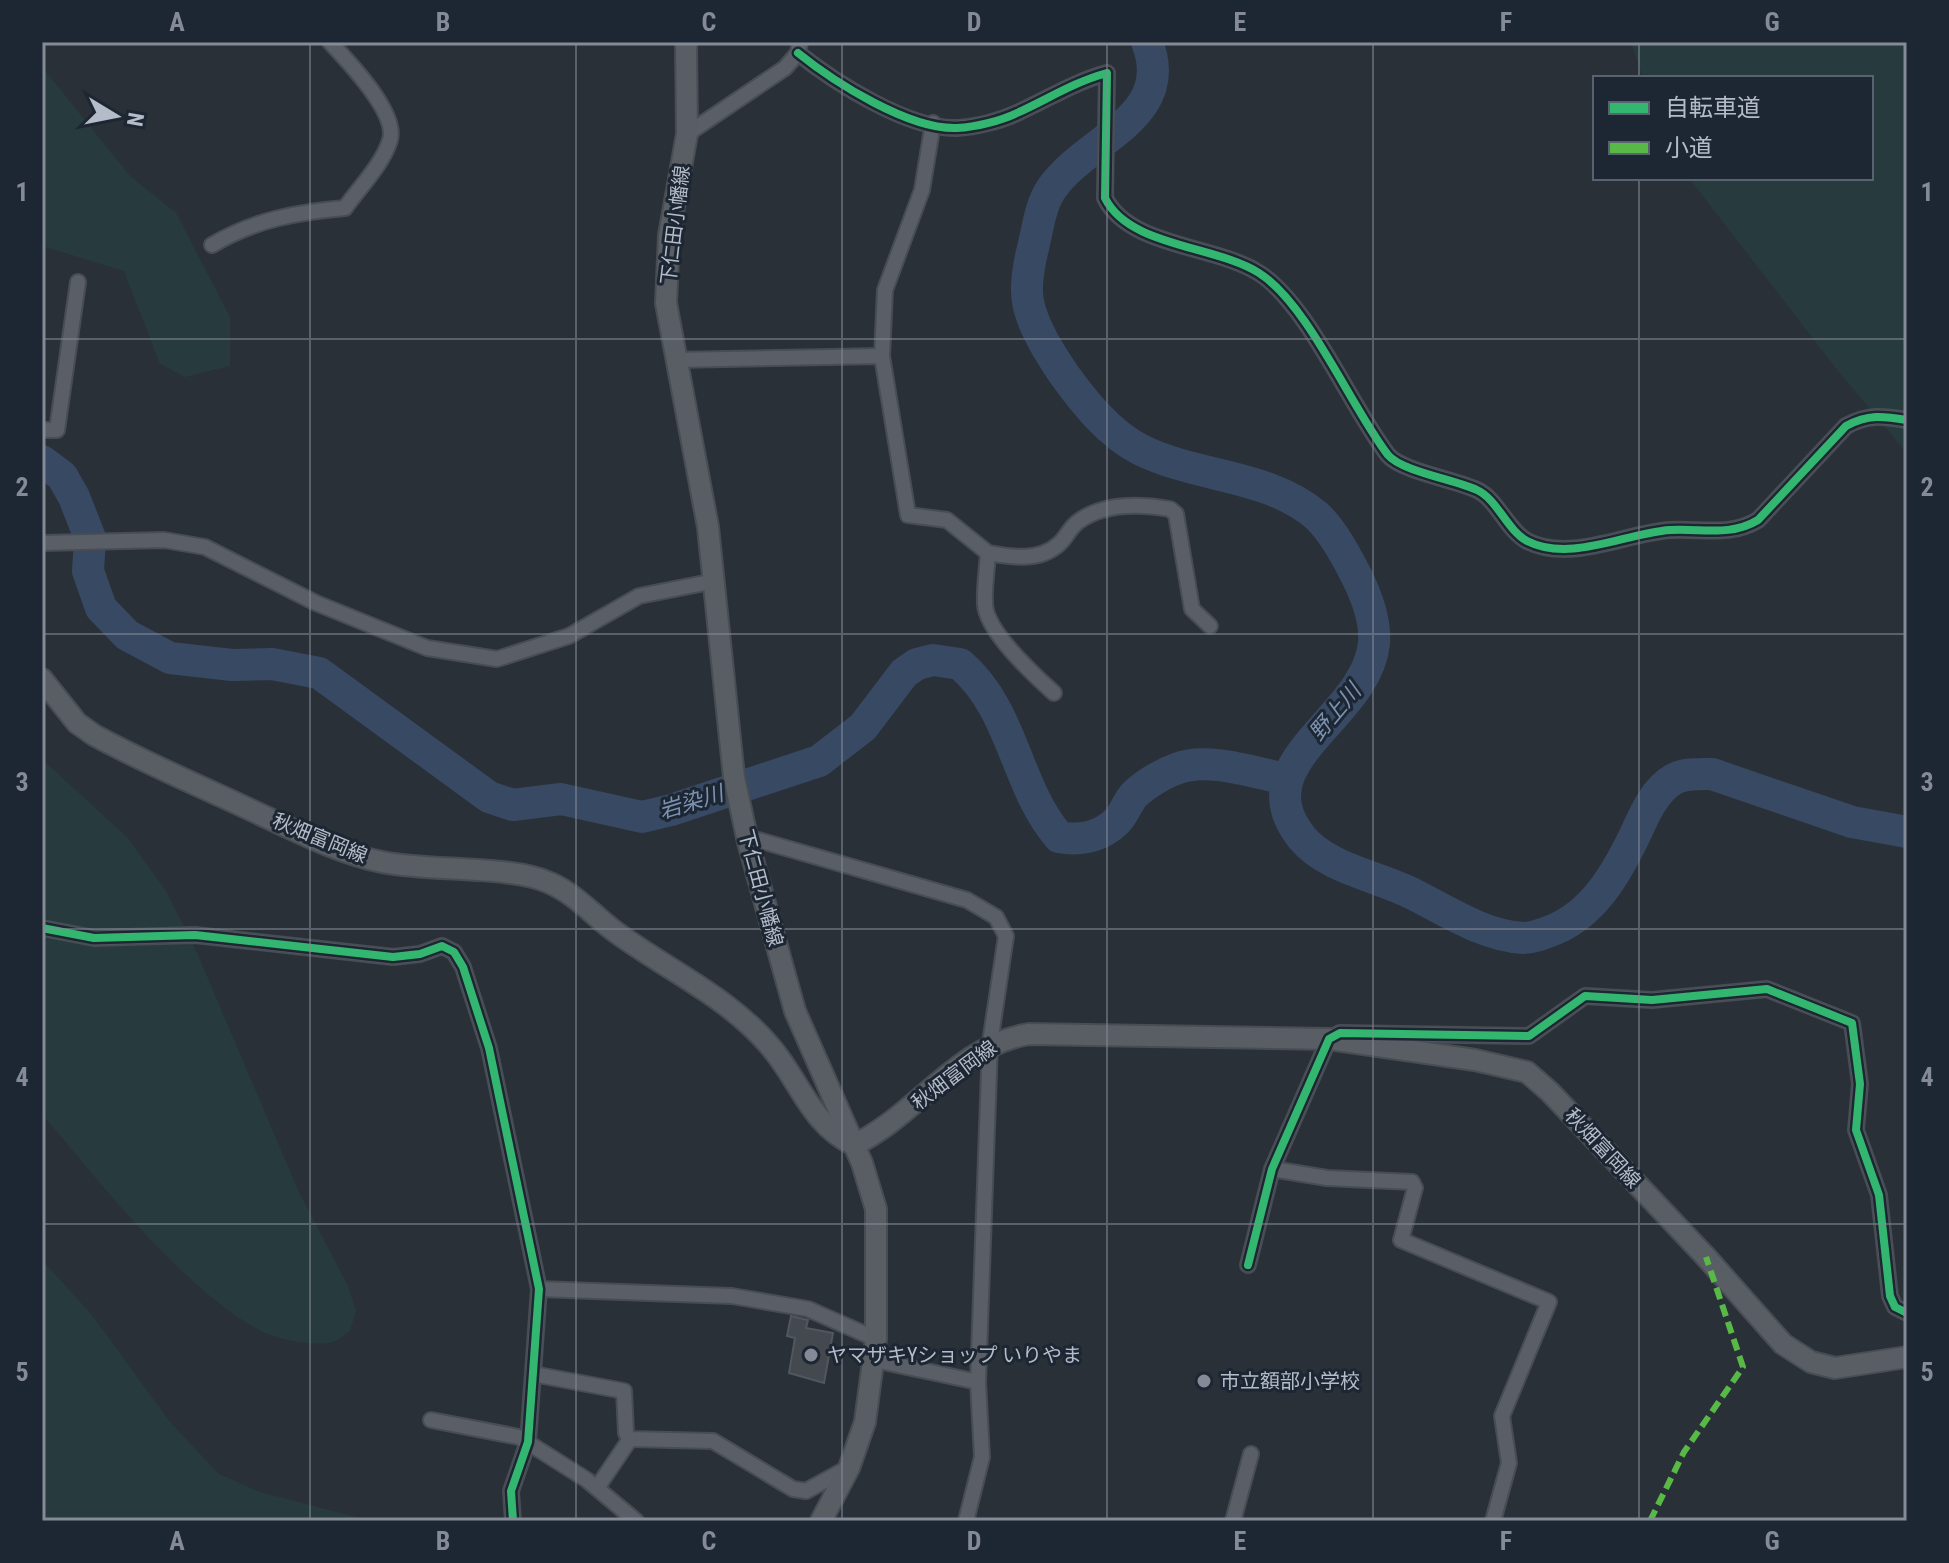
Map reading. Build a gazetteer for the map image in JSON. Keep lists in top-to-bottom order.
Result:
{
  "streets": {
    "main road": ["下仁田小幡線", "秋畑富岡線"]
  },
  "crossings": [
    ["下仁田小幡線", "秋畑富岡線"]
  ],
  "water": ["野上川", "岩染川"],
  "places": ["ヤマザキYショップ いりやま", "市立額部小学校"],
  "legend": ["自転車道", "小道"],
  "north": "right",
  "grid": {
    "columns": [
      "A",
      "B",
      "C",
      "D",
      "E",
      "F",
      "G"
    ],
    "rows": [
      "1",
      "2",
      "3",
      "4",
      "5"
    ]
  }
}
